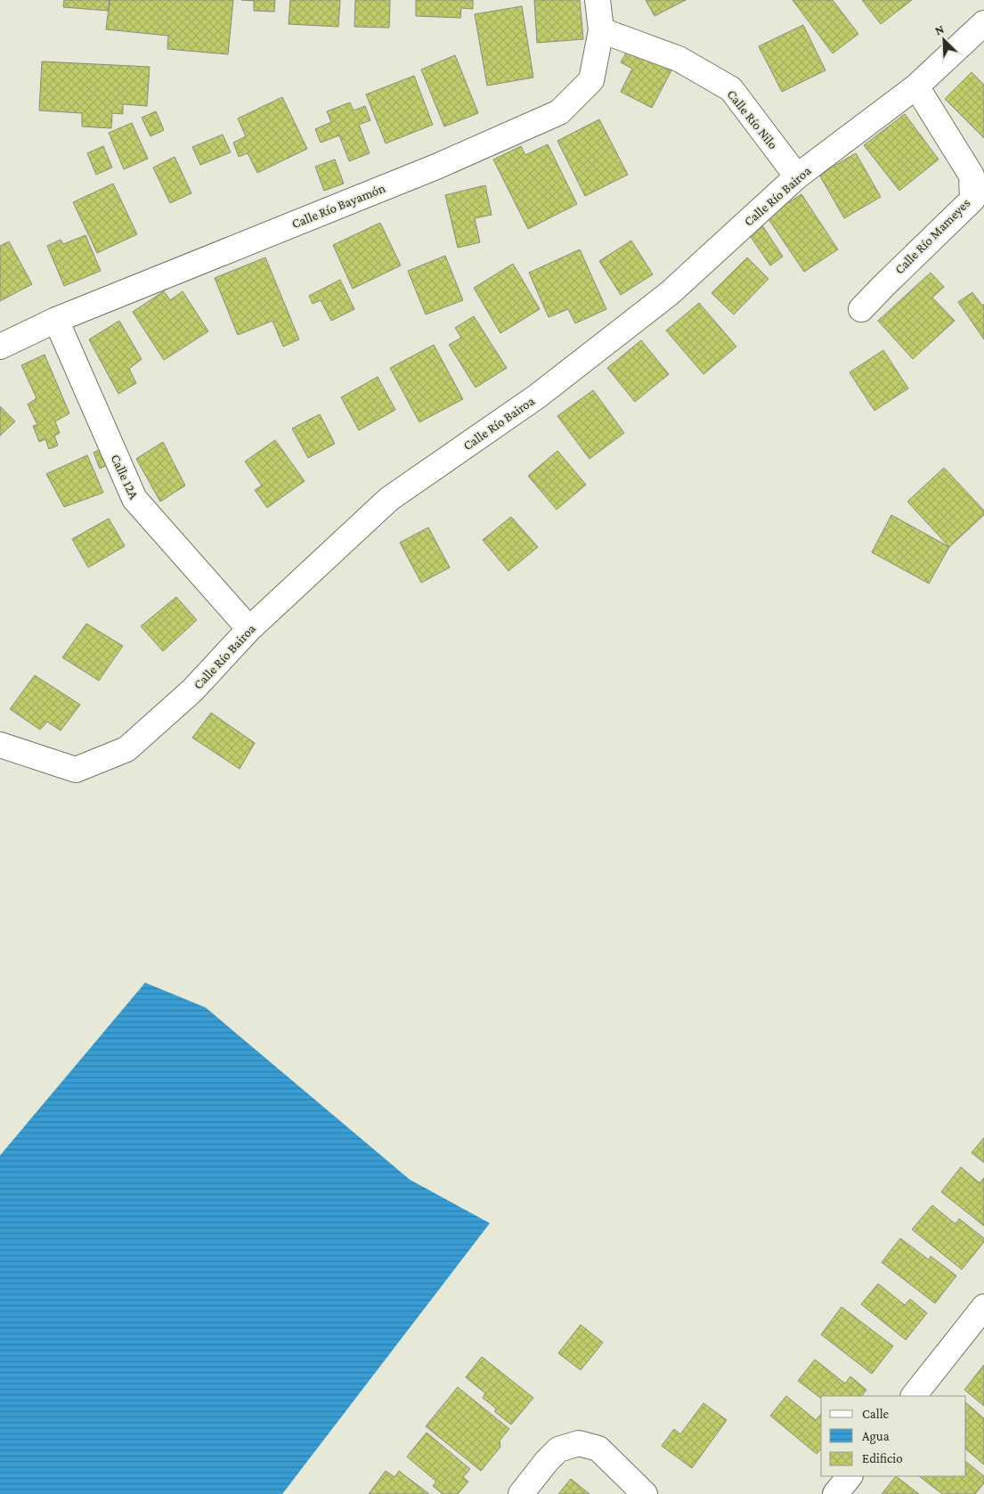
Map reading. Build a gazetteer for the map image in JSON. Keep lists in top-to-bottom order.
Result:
{
  "streets": {
    "street": [
      "Calle Río Nilo",
      "Calle Río Bairoa",
      "Calle Río Bayamón",
      "Calle Río Mameyes",
      "Calle 12A"
    ]
  },
  "crossings": [
    ["Calle Río Nilo", "Calle Río Bairoa"],
    ["Calle Río Nilo", "Calle Río Bayamón"],
    ["Calle Río Bairoa", "Calle Río Mameyes"],
    ["Calle Río Bairoa", "Calle 12A"],
    ["Calle Río Bayamón", "Calle 12A"]
  ],
  "legend": ["Calle", "Agua", "Edificio"],
  "north": "top left"
}
